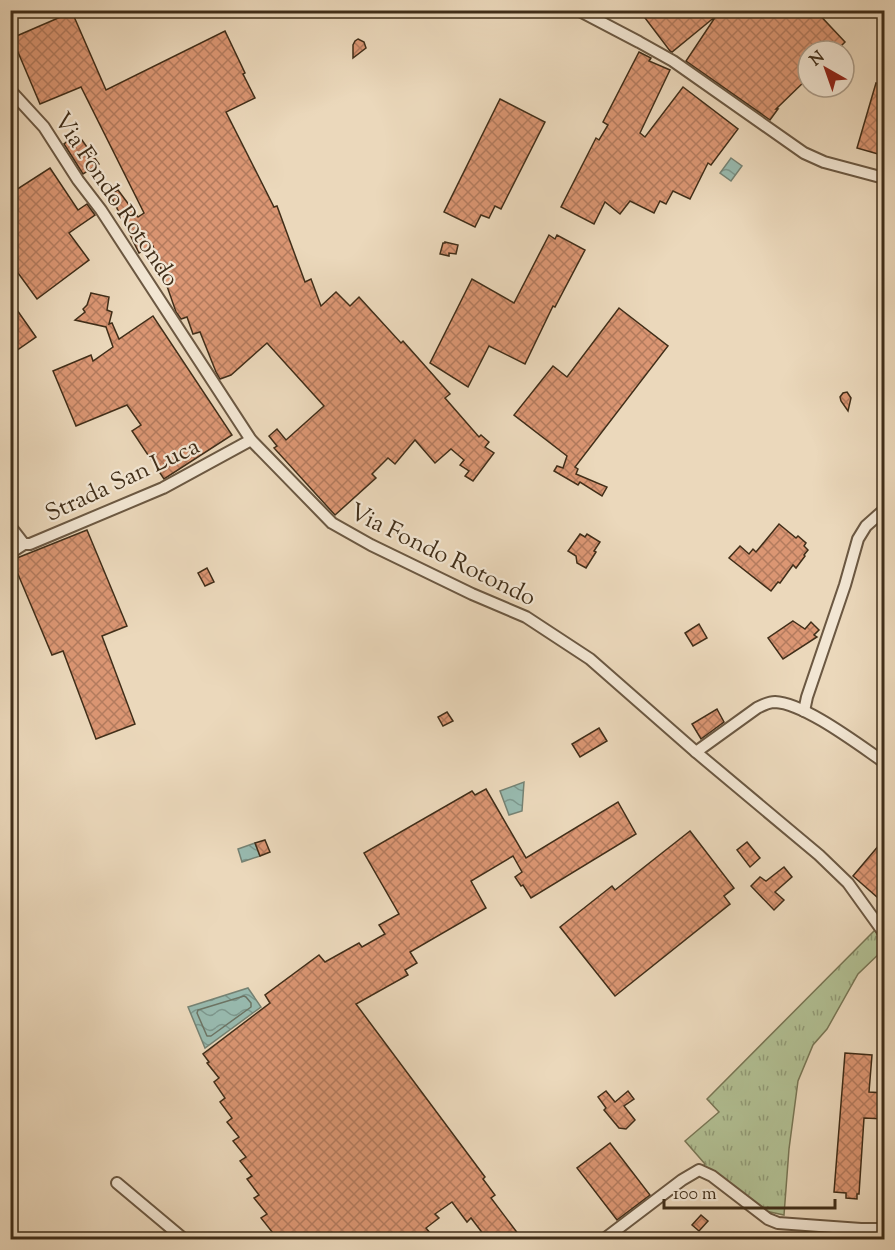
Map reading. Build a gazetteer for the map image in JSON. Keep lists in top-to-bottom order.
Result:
{
  "streets": {
    "street": ["Via Fondo Rotondo", "Strada San Luca"]
  },
  "crossings": [
    ["Via Fondo Rotondo", "Strada San Luca"]
  ],
  "scale_bar": "100 m",
  "north": "top left"
}
